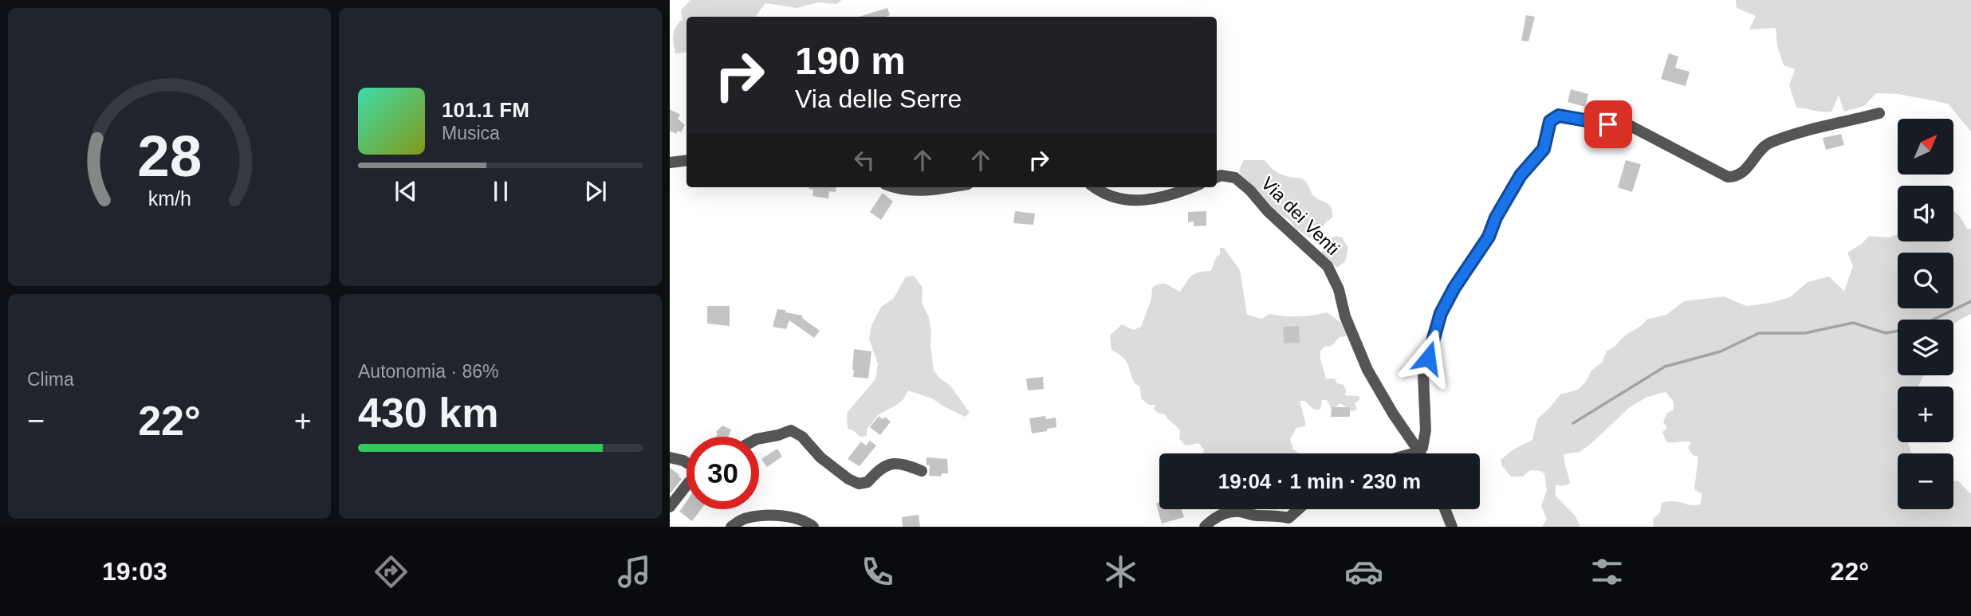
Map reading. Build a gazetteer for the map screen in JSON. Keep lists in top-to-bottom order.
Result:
{
  "streets": {
    "street": ["Via dei Venti"]
  },
  "north": "top right",
  "page": {
    "turn": ["190 m", "Via delle Serre"],
    "song": ["101.1 FM", "Musica"],
    "map_buttons": ["+", "−"],
    "tile": [
      "Clima",
      ["Autonomia · 86%", "430 km"]
    ],
    "heat": ["−", "22°", "+"],
    "limit": "30",
    "trip": "19:04 · 1 min · 230 m",
    "tabs": ["19:03", "22°"],
    "gauge": ["28", "km/h"]
  }
}
